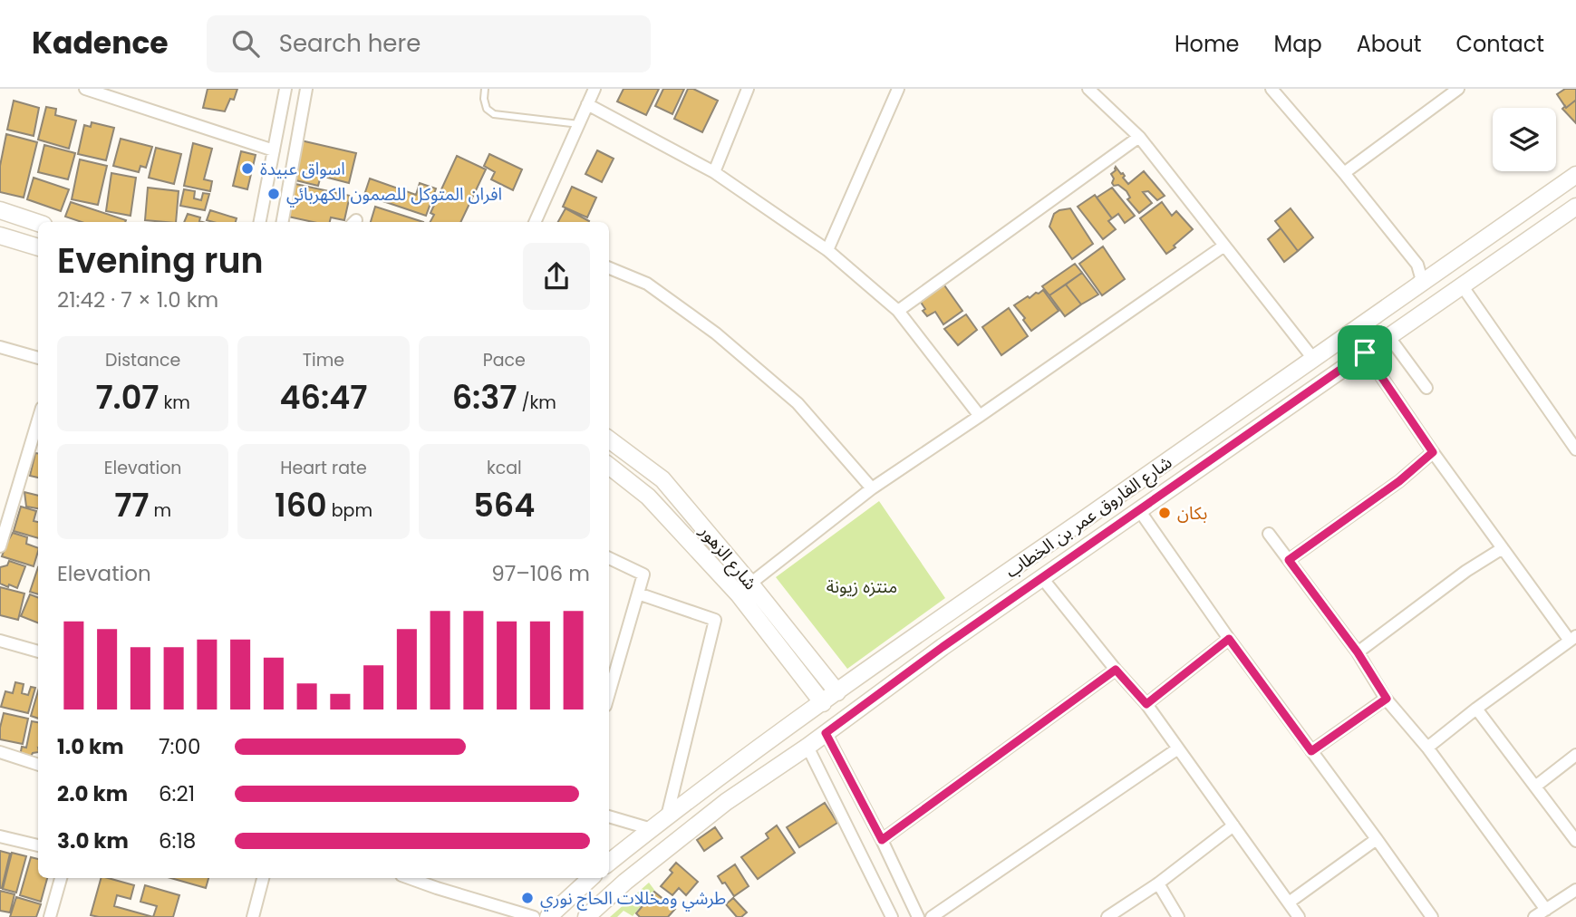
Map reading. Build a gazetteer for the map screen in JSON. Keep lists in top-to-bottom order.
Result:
{
  "streets": {
    "main road": ["شارع الفاروق عمر بن الخطاب", "شارع الزهور"]
  },
  "crossings": [
    ["شارع الفاروق عمر بن الخطاب", "شارع الزهور"]
  ],
  "parks": ["منتزه زيونة"],
  "places": [
    "اسواق عبيدة",
    "افران المتوكل للصمون الكهربائي",
    "بكان",
    "طرشي ومخللات الحاج نوري"
  ],
  "page": {
    "header": "Kadence",
    "search": "Search here",
    "nav": [
      "Home",
      "Map",
      "About",
      "Contact"
    ],
    "heading": ["Evening run", "21:42 · 7 × 1.0 km"],
    "stats": [
      ["Distance", "7.07 km"],
      ["Time", "46:47"],
      ["Pace", "6:37 /km"],
      ["Elevation", "77 m"],
      ["Heart rate", "160 bpm"],
      ["kcal", "564"]
    ],
    "chart": ["Elevation", "97–106 m"],
    "list": [
      {
        "name": "1.0 km",
        "note": "7:00"
      },
      {
        "name": "2.0 km",
        "note": "6:21"
      },
      {
        "name": "3.0 km",
        "note": "6:18"
      }
    ]
  }
}
